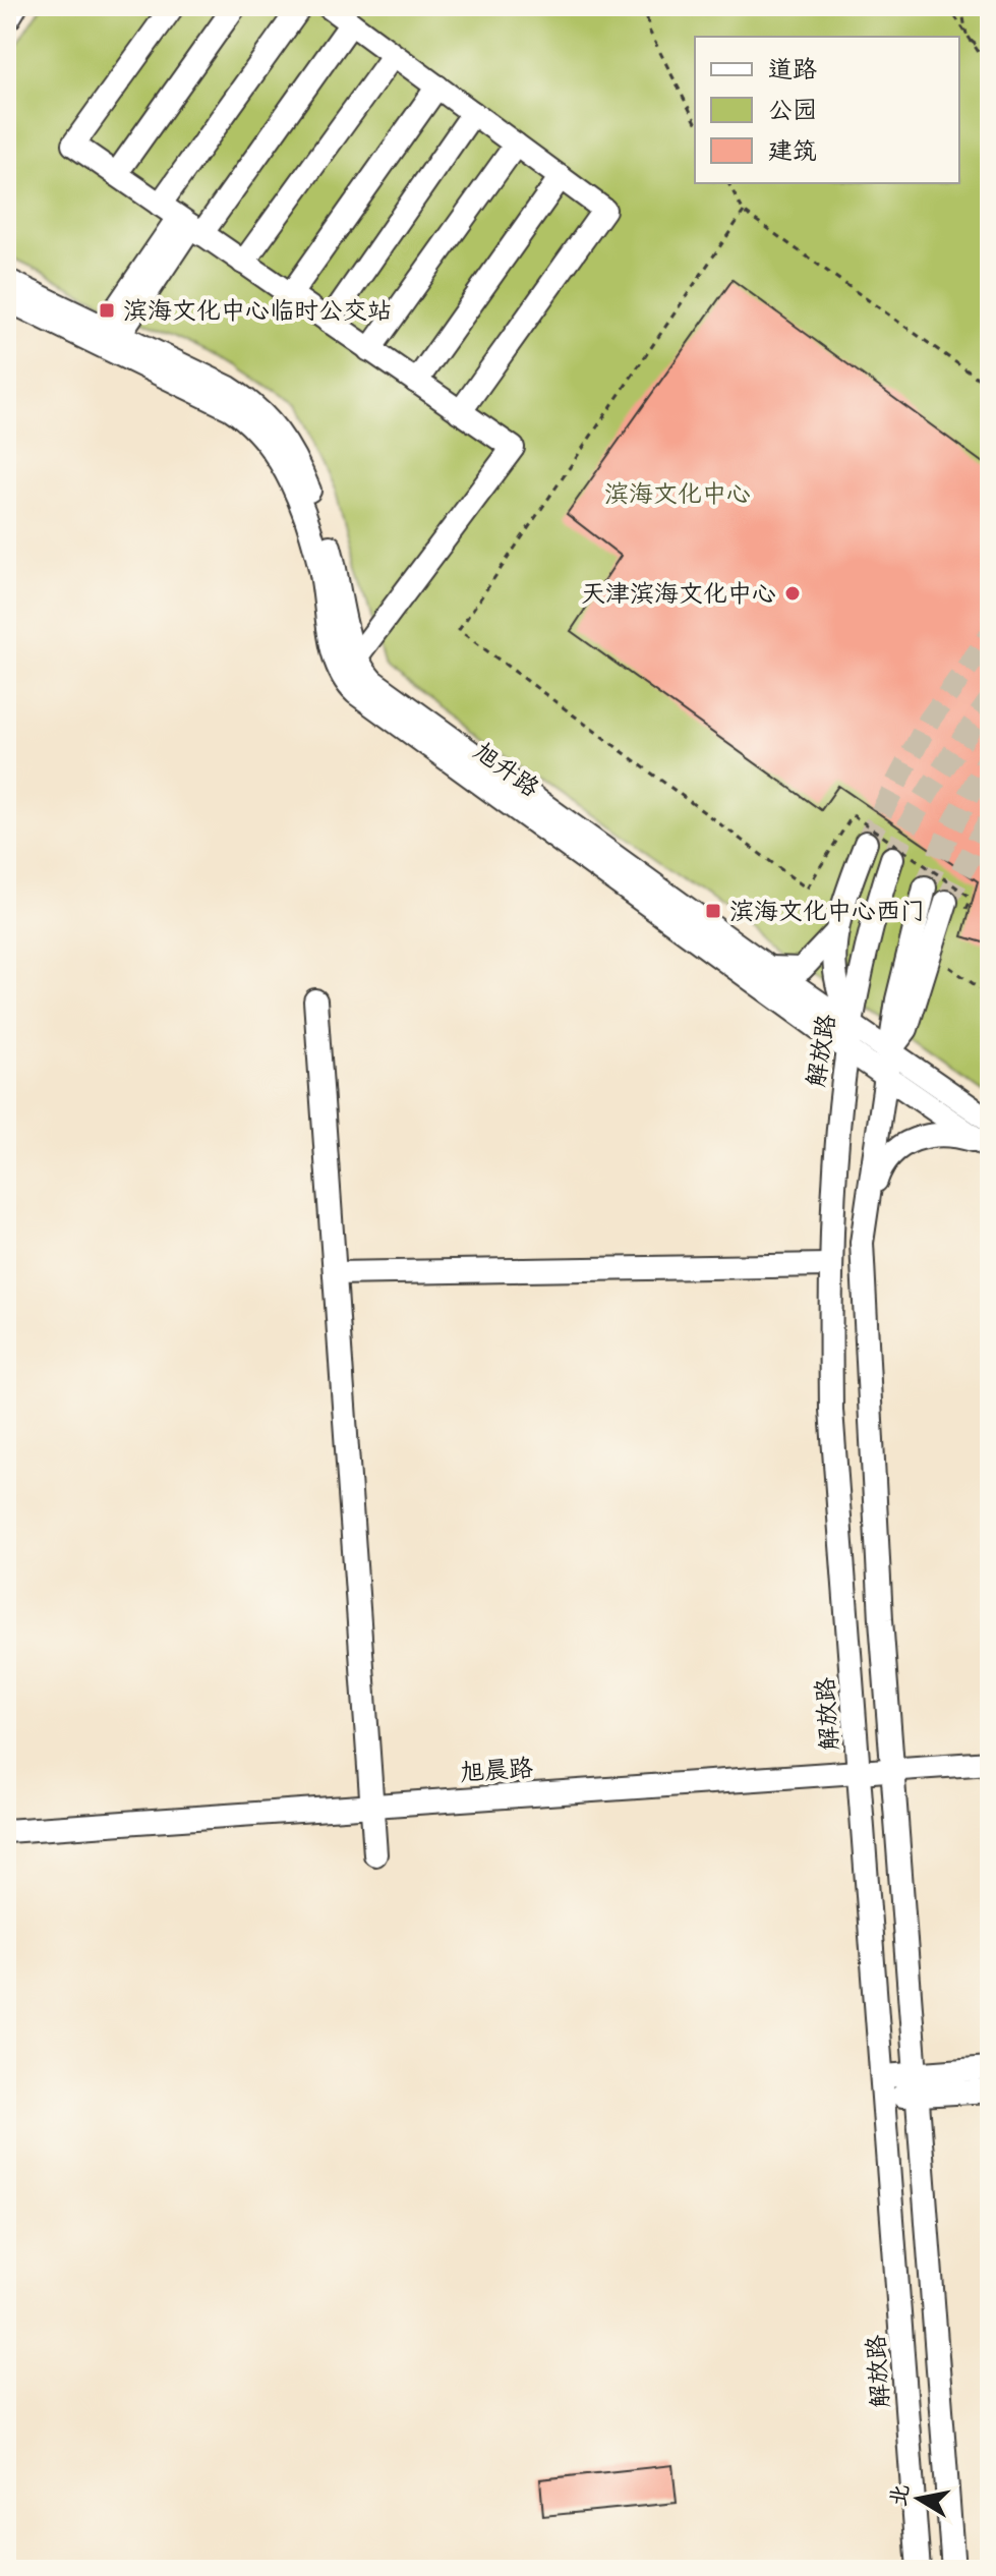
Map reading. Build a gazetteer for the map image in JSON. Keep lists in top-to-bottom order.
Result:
{
  "streets": {
    "street": ["旭升路", "解放路", "旭晨路"]
  },
  "crossings": [
    ["旭升路", "解放路"],
    ["解放路", "旭晨路"]
  ],
  "parks": ["滨海文化中心"],
  "places": {
    "transit": ["滨海文化中心临时公交站", "滨海文化中心西门"],
    "other": ["天津滨海文化中心"]
  },
  "legend": ["道路", "公园", "建筑"],
  "north": "left"
}
